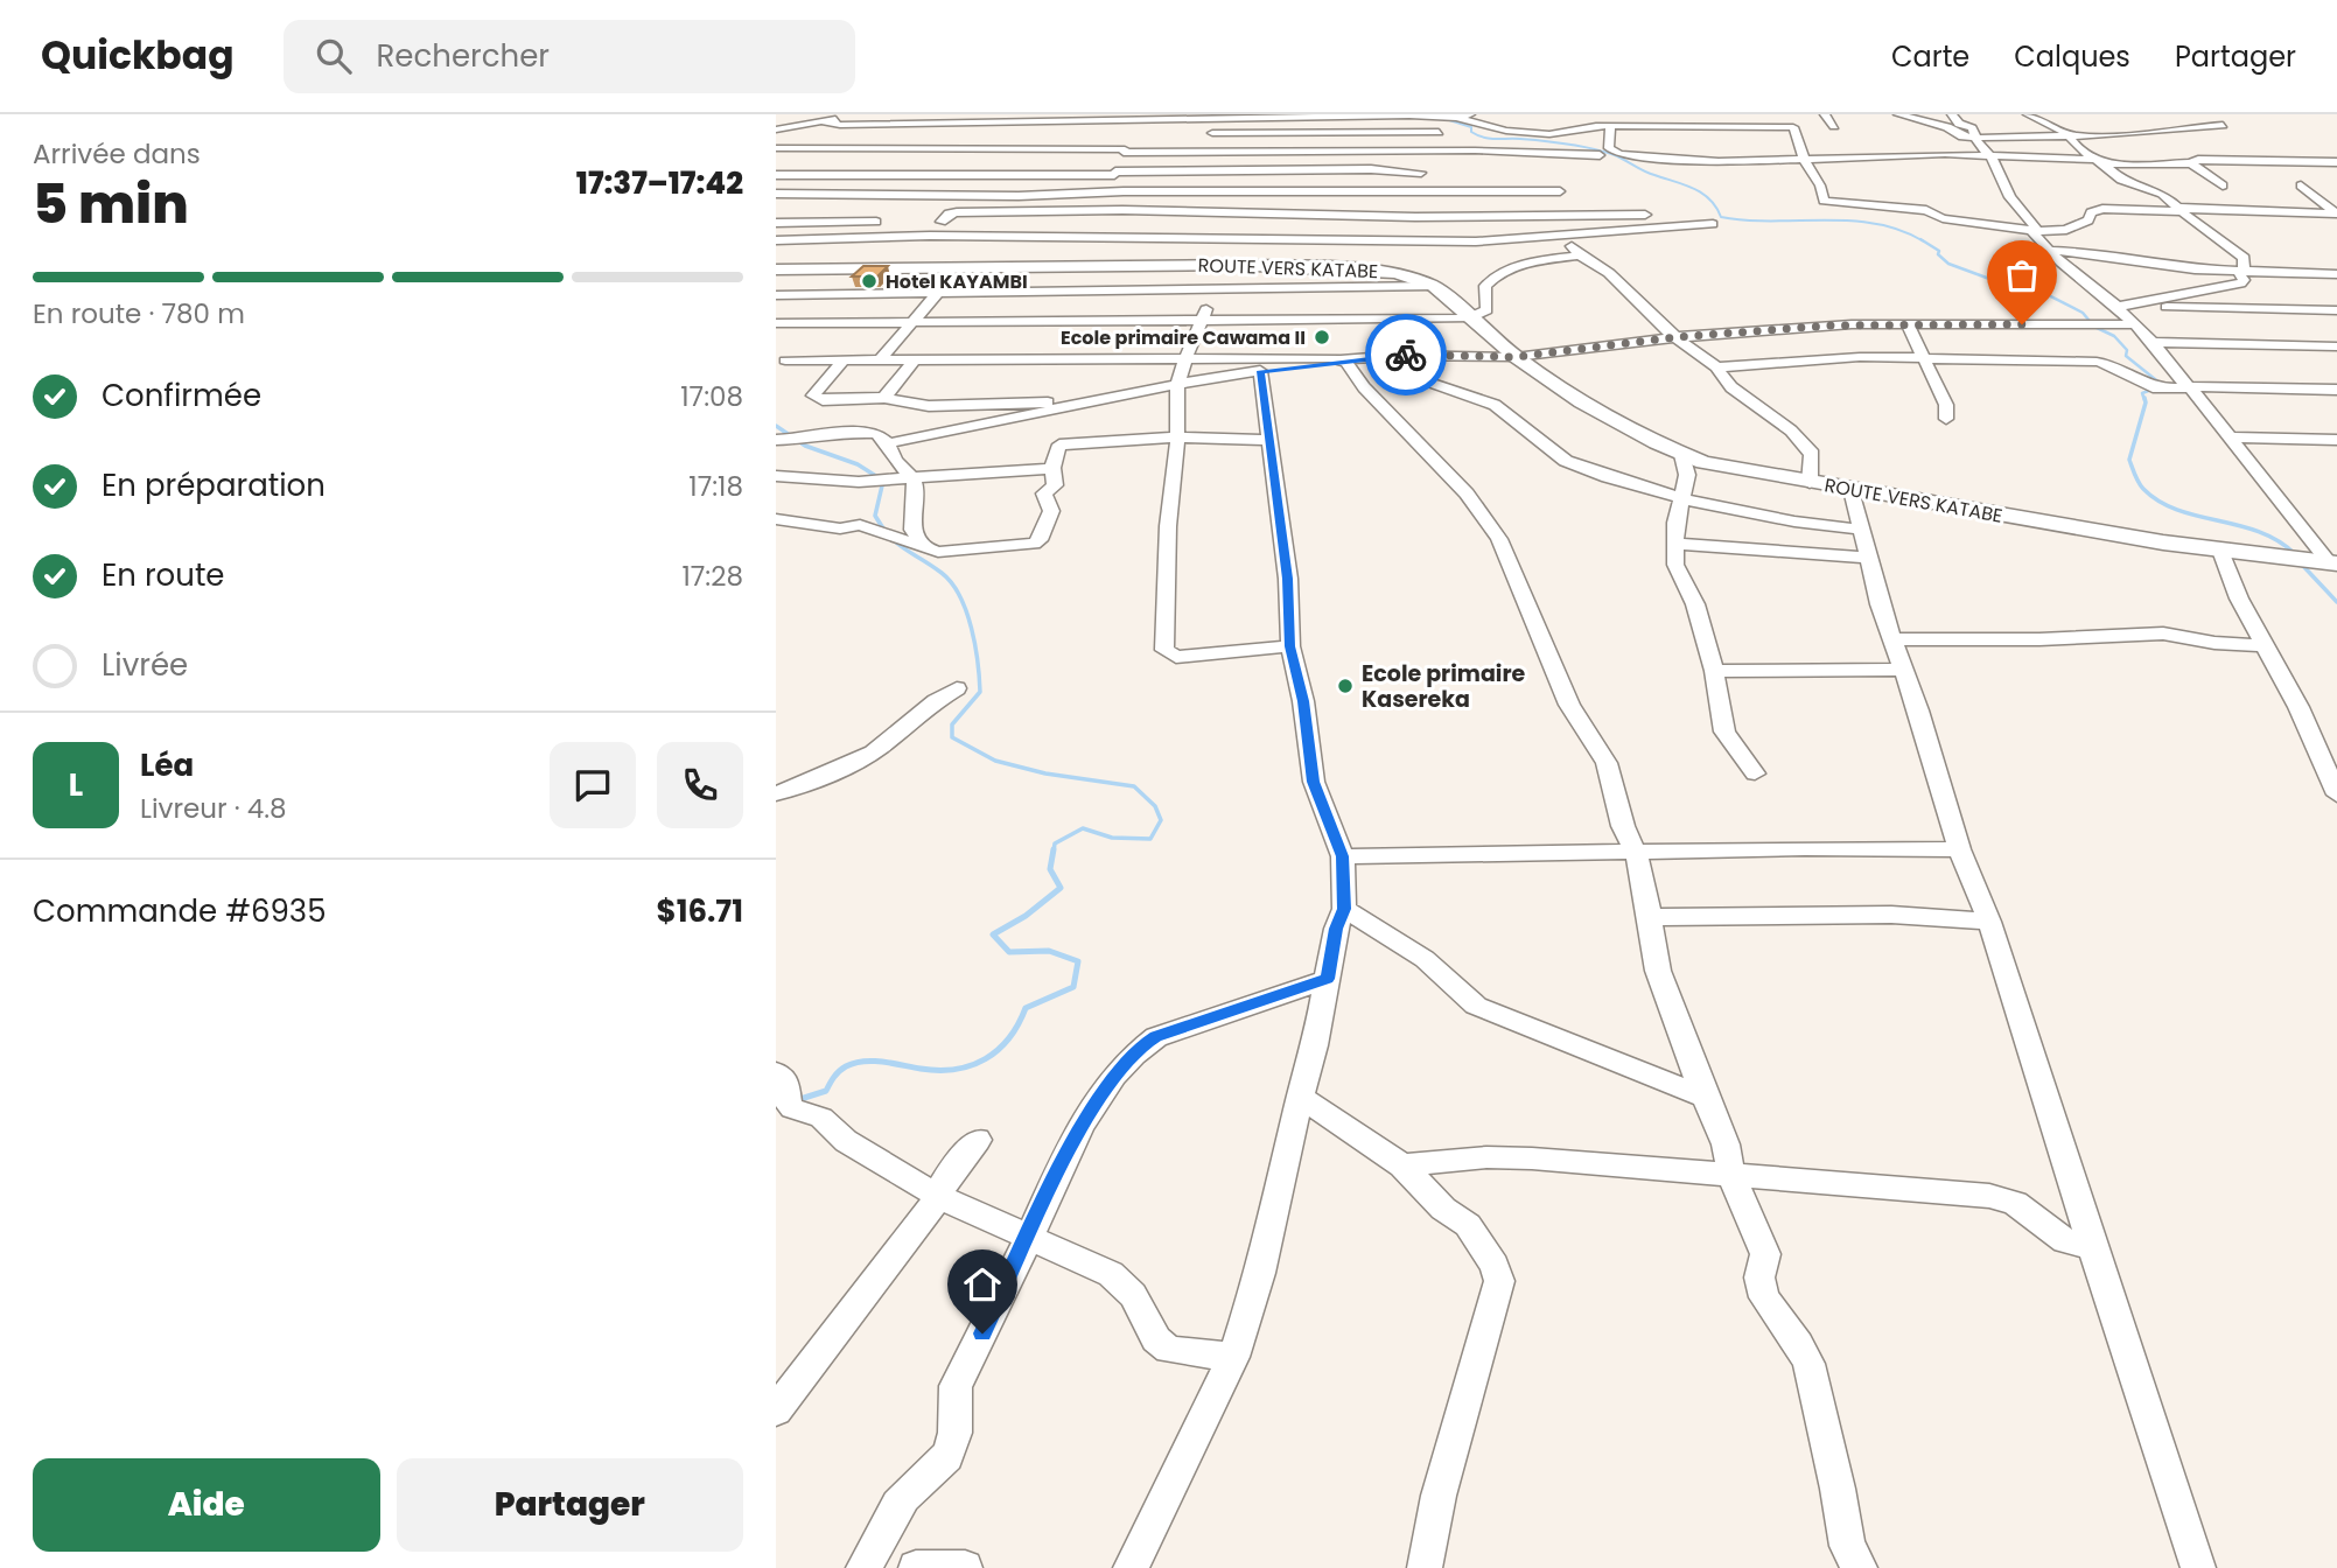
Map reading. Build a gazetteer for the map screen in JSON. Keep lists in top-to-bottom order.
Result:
{
  "streets": {
    "street": ["ROUTE VERS KATABE"]
  },
  "places": ["Hotel KAYAMBI", "Ecole primaire Cawama II", "Ecole primaire Kasereka"],
  "page": {
    "header": "Quickbag",
    "search": "Rechercher",
    "nav": ["Carte", "Calques", "Partager"],
    "heading": ["5 min", "Arrivée dans", "17:37–17:42"],
    "panel": [
      "Léa",
      "Livreur · 4.8",
      "Commande #6935",
      "$16.71"
    ],
    "bar": "En route · 780 m",
    "list": [
      ["Confirmée", "17:08"],
      ["En préparation", "17:18"],
      ["En route", "17:28"],
      "Livrée"
    ],
    "round": "L",
    "buttons": ["Aide", "Partager"]
  }
}
